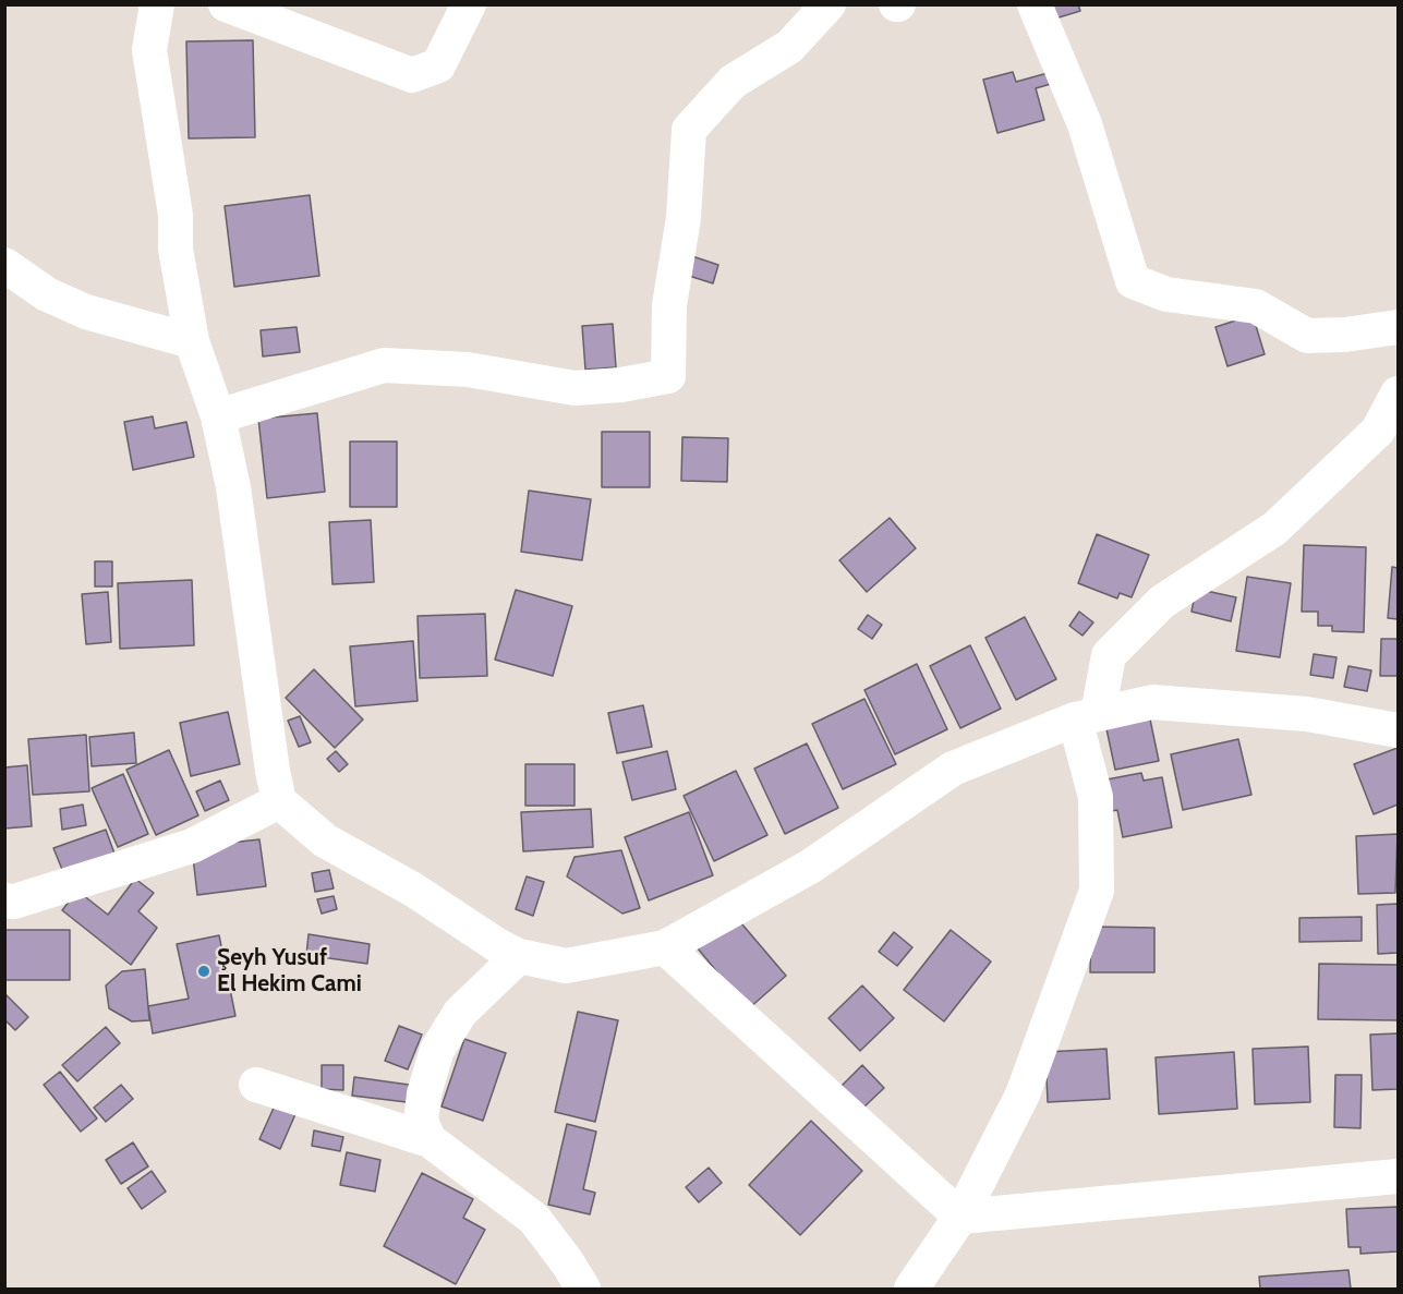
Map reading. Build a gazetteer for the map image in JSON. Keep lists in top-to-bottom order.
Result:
{
  "places": ["Şeyh Yusuf El Hekim Cami"]
}
